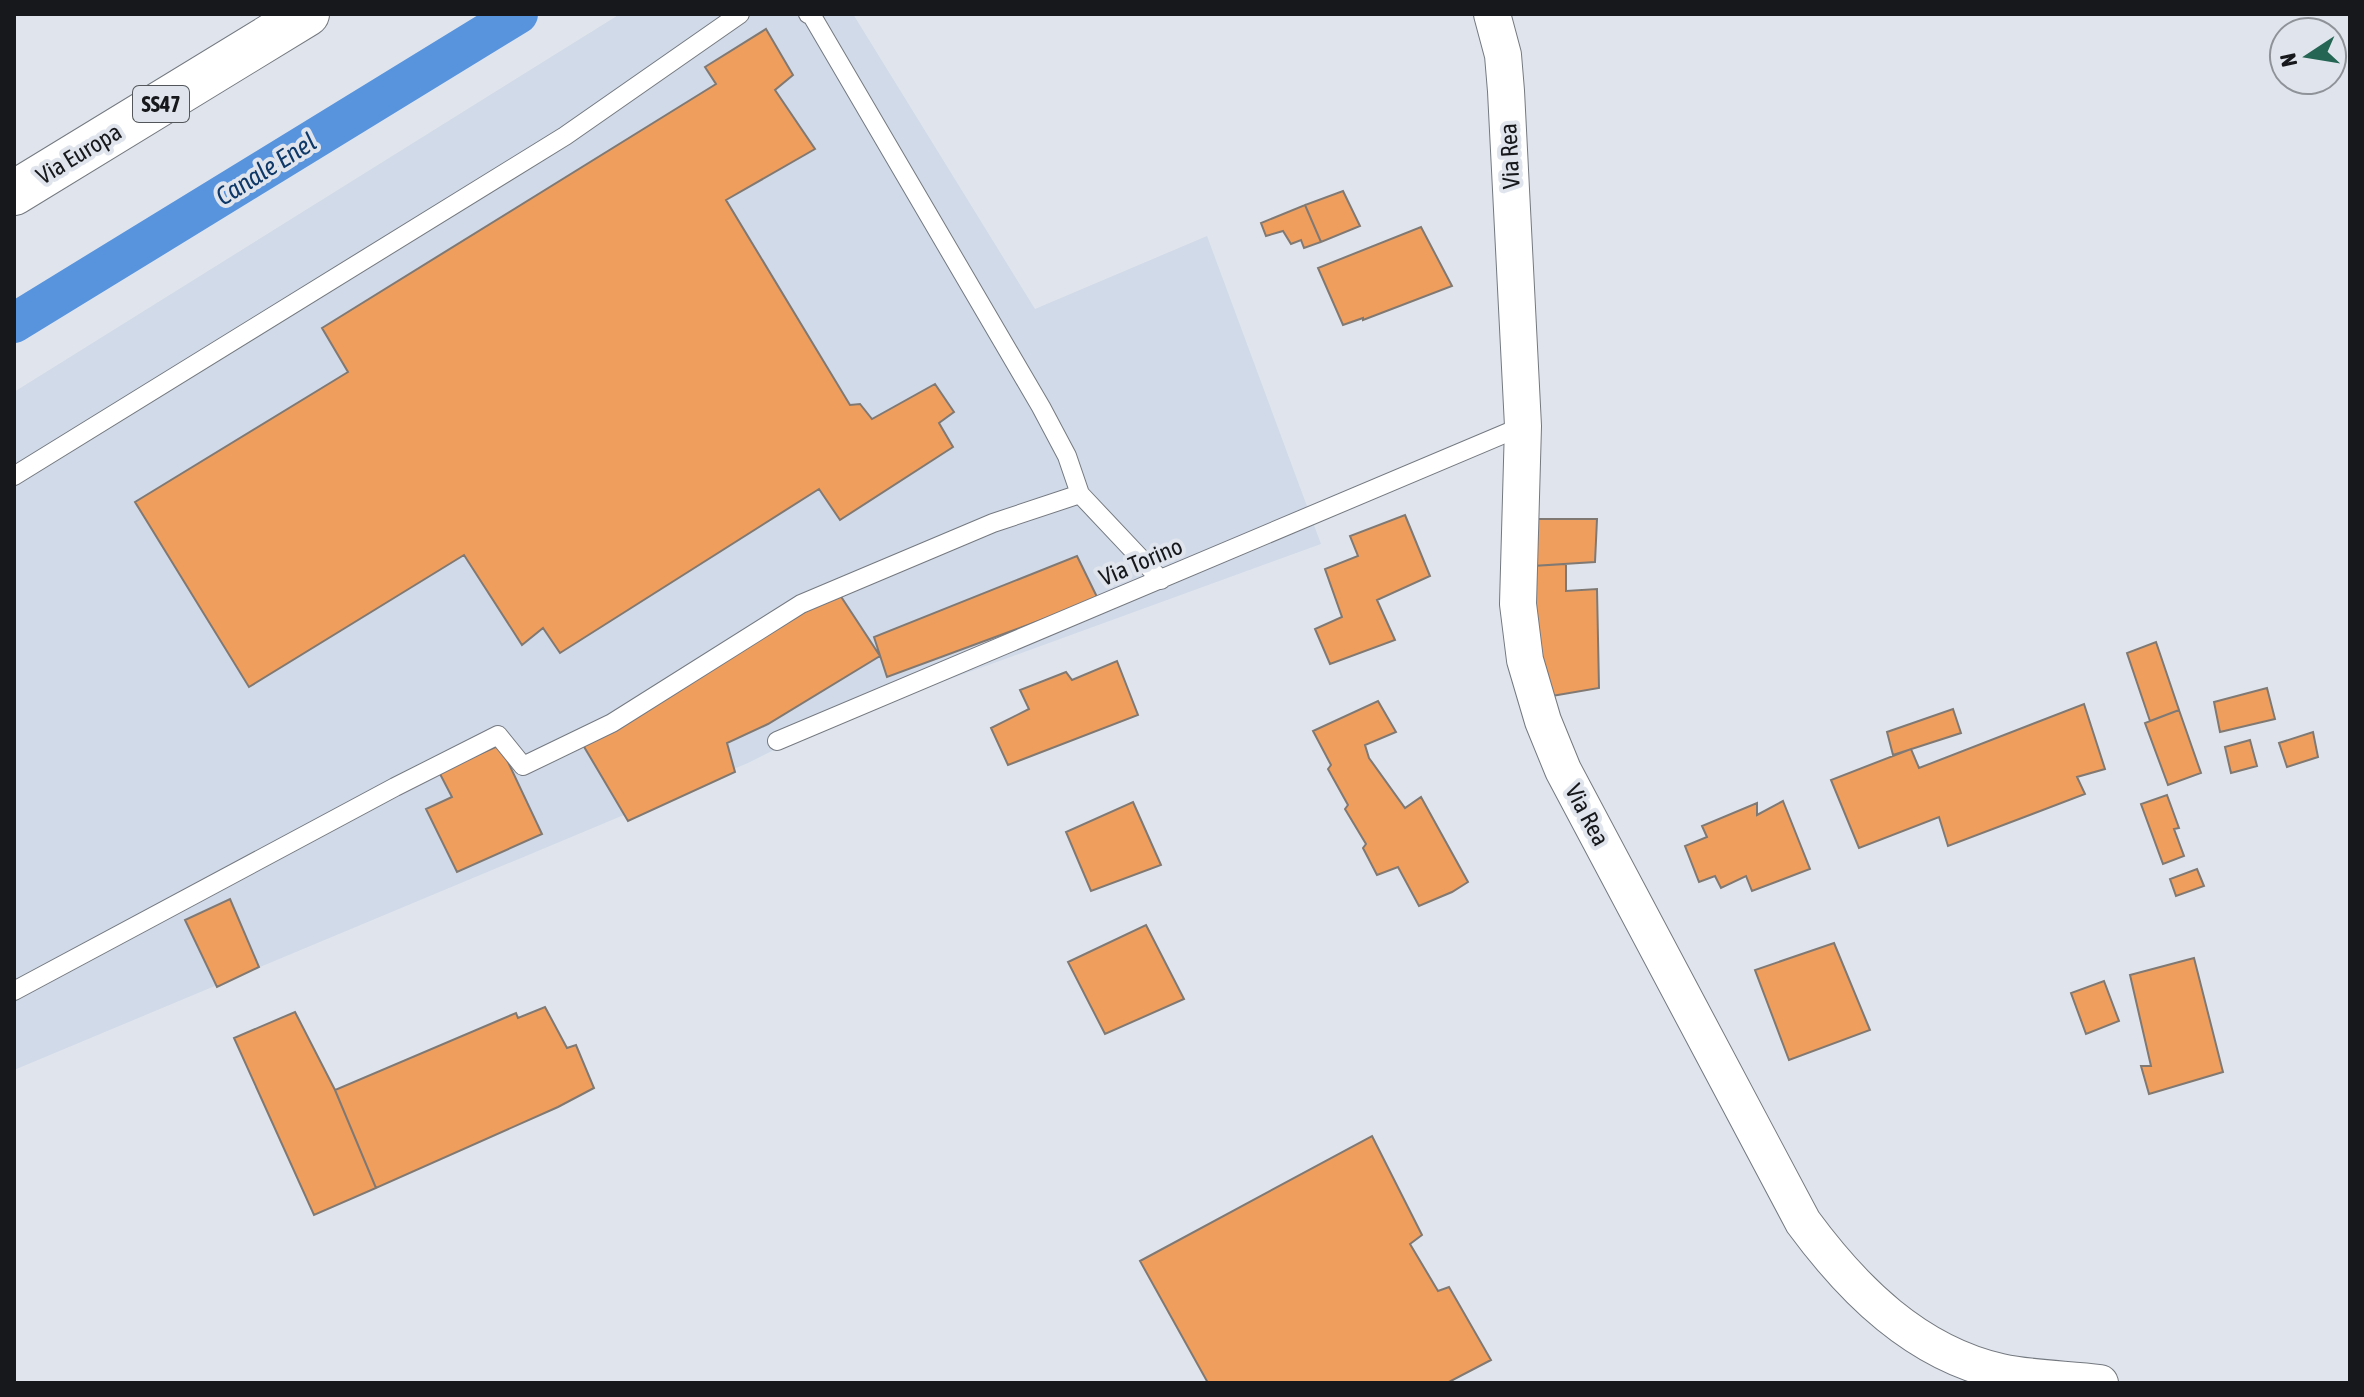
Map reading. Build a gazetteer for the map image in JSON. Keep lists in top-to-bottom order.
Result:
{
  "streets": {
    "main road": ["SS47", "Via Europa"],
    "street": ["Via Rea"],
    "lane": ["Via Torino"]
  },
  "crossings": [
    ["Via Rea", "Via Torino"]
  ],
  "water": ["Canale Enel"],
  "north": "left"
}
